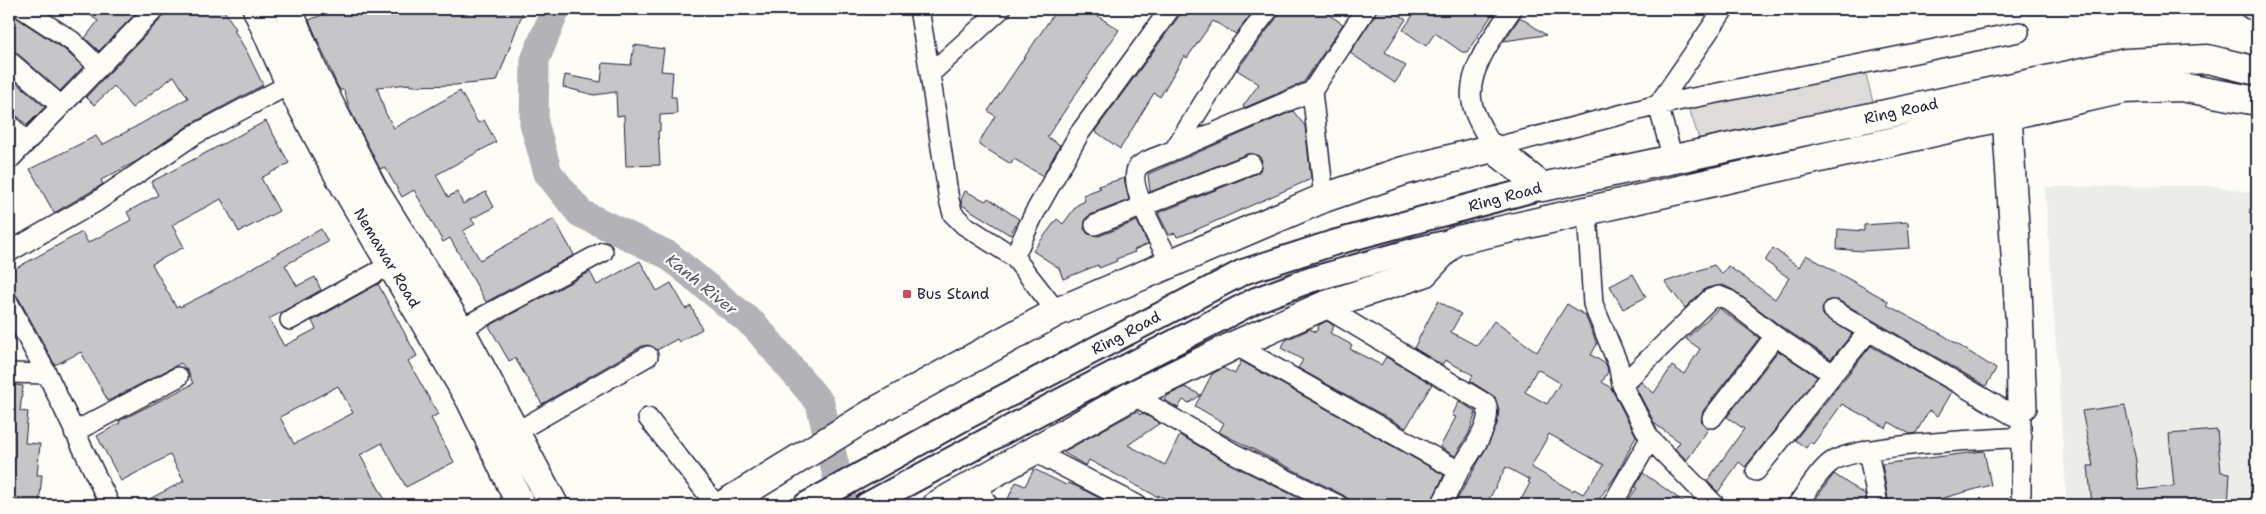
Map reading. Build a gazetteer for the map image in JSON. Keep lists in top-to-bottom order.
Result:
{
  "streets": {
    "highway": ["Ring Road", "Nemawar Road"]
  },
  "water": ["Kanh River"],
  "places": {
    "transit": ["Bus Stand"]
  }
}
